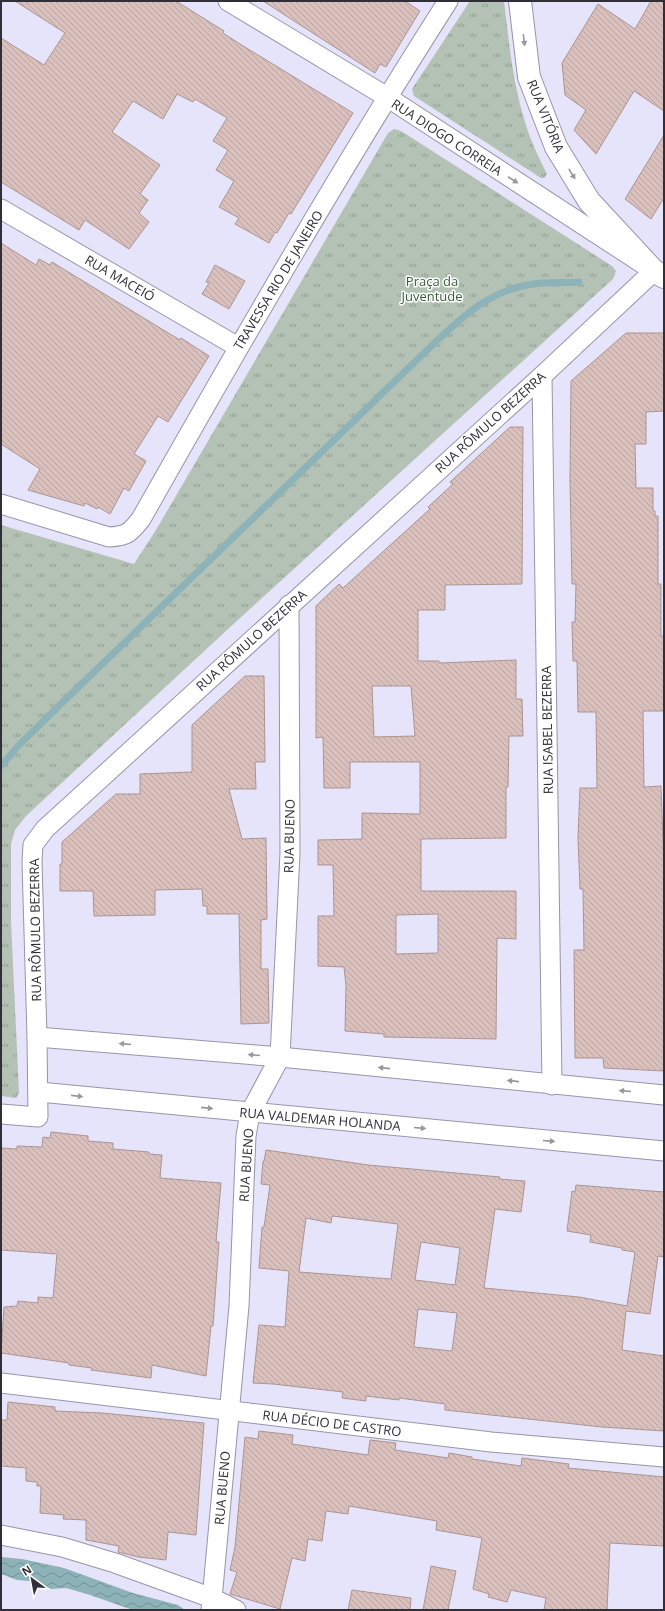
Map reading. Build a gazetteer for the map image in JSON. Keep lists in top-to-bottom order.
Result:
{
  "streets": {
    "main road": ["RUA VITÓRIA"],
    "street": [
      "RUA DIOGO CORREIA",
      "RUA MACEIÓ",
      "TRAVESSA RIO DE JANEIRO",
      "RUA RÔMULO BEZERRA",
      "RUA ISABEL BEZERRA",
      "RUA BUENO",
      "RUA VALDEMAR HOLANDA",
      "RUA DÉCIO DE CASTRO"
    ]
  },
  "crossings": [
    ["RUA VITÓRIA", "RUA DIOGO CORREIA"],
    ["RUA VITÓRIA", "RUA RÔMULO BEZERRA"],
    ["RUA DIOGO CORREIA", "TRAVESSA RIO DE JANEIRO"],
    ["RUA DIOGO CORREIA", "RUA RÔMULO BEZERRA"],
    ["RUA MACEIÓ", "TRAVESSA RIO DE JANEIRO"],
    ["RUA RÔMULO BEZERRA", "RUA ISABEL BEZERRA"],
    ["RUA RÔMULO BEZERRA", "RUA BUENO"],
    ["RUA RÔMULO BEZERRA", "RUA VALDEMAR HOLANDA"],
    ["RUA BUENO", "RUA VALDEMAR HOLANDA"],
    ["RUA BUENO", "RUA DÉCIO DE CASTRO"]
  ],
  "one_way": ["RUA VITÓRIA", "RUA DIOGO CORREIA"],
  "parks": ["Praça da Juventude"],
  "north": "top left"
}
